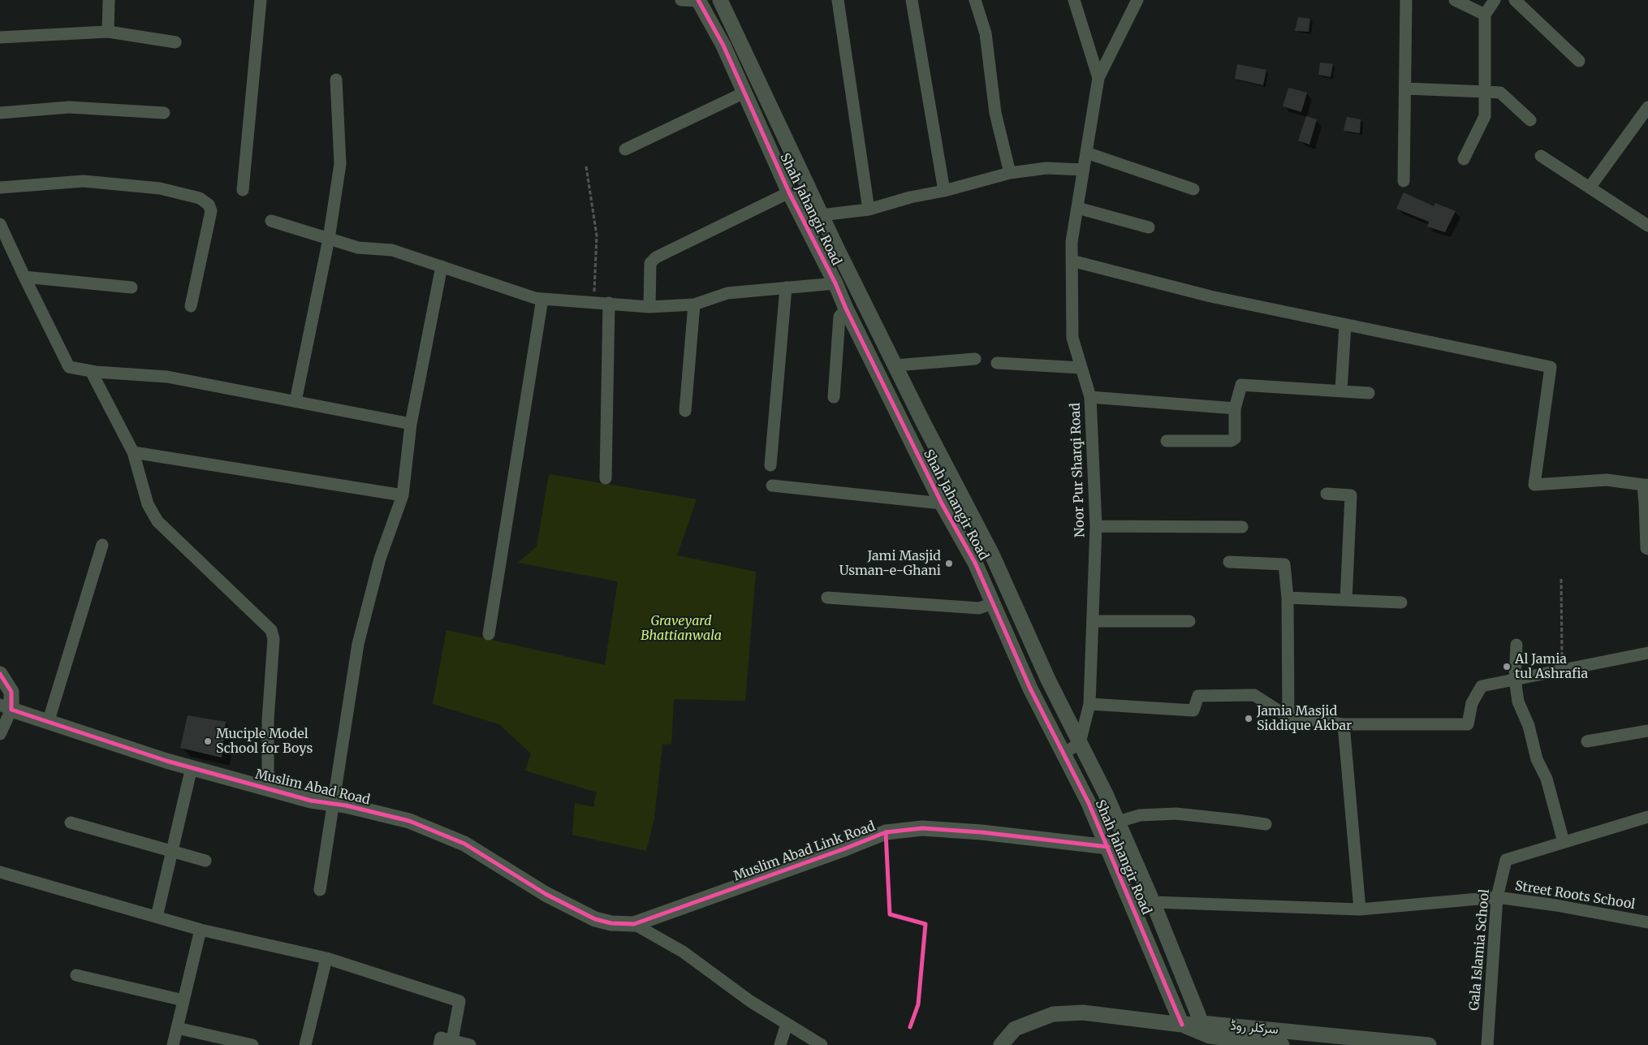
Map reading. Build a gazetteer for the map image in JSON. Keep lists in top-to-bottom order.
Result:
{
  "streets": {
    "street": [
      "Shah Jahangir Road",
      "Noor Pur Sharqi Road",
      "Muslim Abad Road",
      "Muslim Abad Link Road",
      "Street Roots School",
      "Gala Islamia School",
      "سرکلر روڈ"
    ]
  },
  "crossings": [
    ["Shah Jahangir Road", "Noor Pur Sharqi Road"],
    ["Shah Jahangir Road", "Muslim Abad Link Road"],
    ["Shah Jahangir Road", "Street Roots School"],
    ["Shah Jahangir Road", "سرکلر روڈ"],
    ["Muslim Abad Road", "Muslim Abad Link Road"],
    ["Street Roots School", "Gala Islamia School"]
  ],
  "parks": ["Graveyard Bhattianwala"],
  "places": [
    "Jami Masjid Usman-e-Ghani",
    "Al Jamia tul Ashrafia",
    "Jamia Masjid Siddique Akbar",
    "Muciple Model School for Boys"
  ]
}
